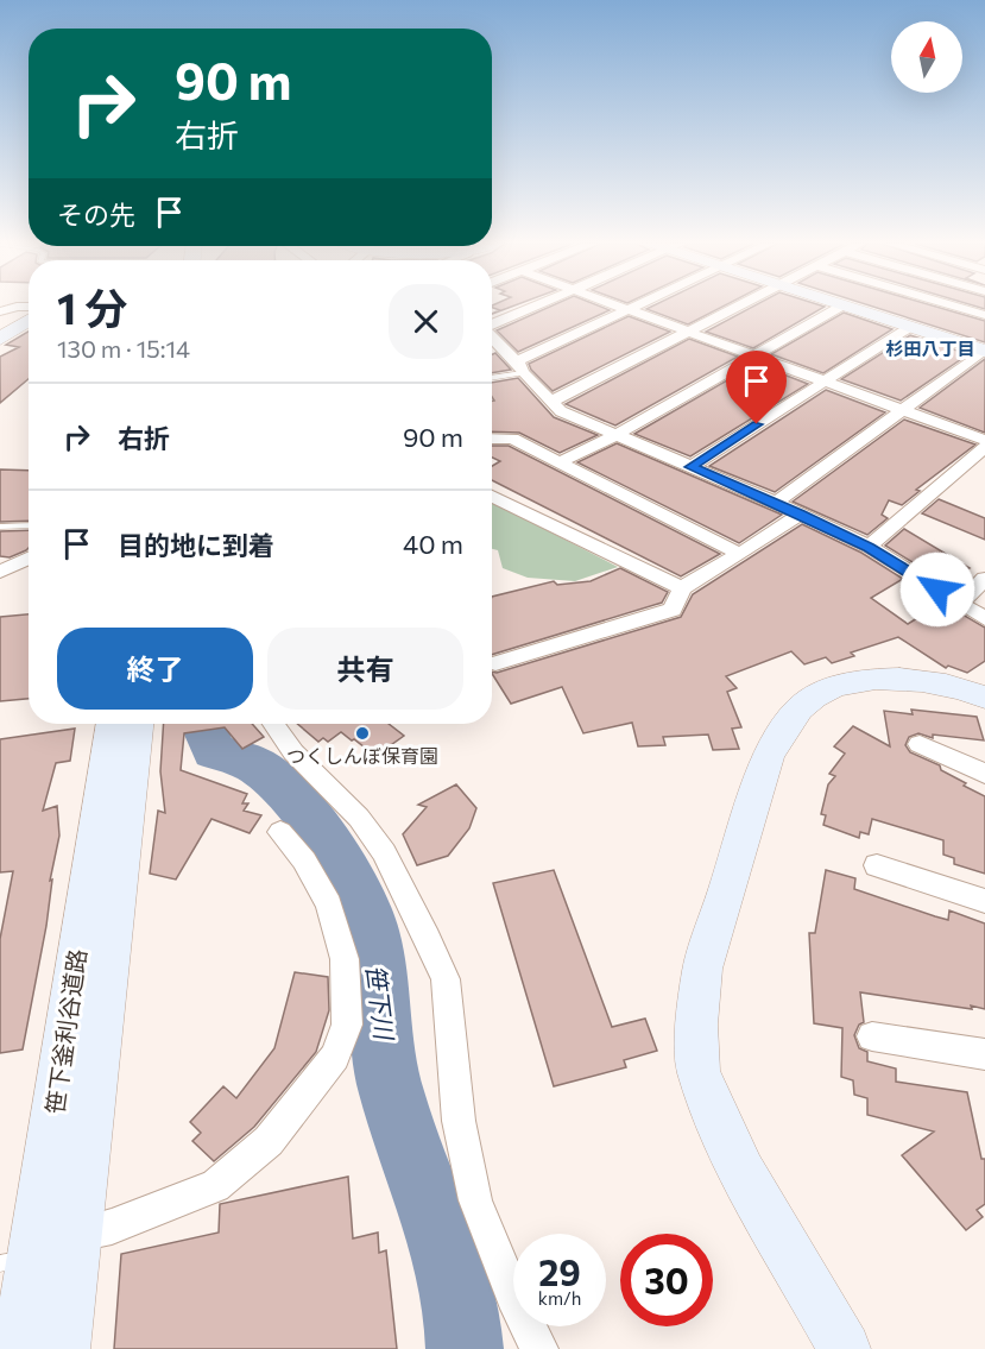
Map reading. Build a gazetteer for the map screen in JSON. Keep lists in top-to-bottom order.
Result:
{
  "streets": {
    "street": ["笹下釜利谷道路"]
  },
  "districts": ["杉田八丁目"],
  "water": ["笹下川"],
  "places": ["つくしんぼ保育園"],
  "north": "top",
  "page": {
    "turn": ["90 m", "右折"],
    "then": "その先",
    "heading": ["1 分", "130 m · 15:14"],
    "list": [
      {
        "name": "右折",
        "value": "90 m"
      },
      {
        "name": "目的地に到着",
        "value": "40 m"
      }
    ],
    "buttons": ["終了", "共有"],
    "speed": "29 km/h",
    "limit": "30"
  }
}
